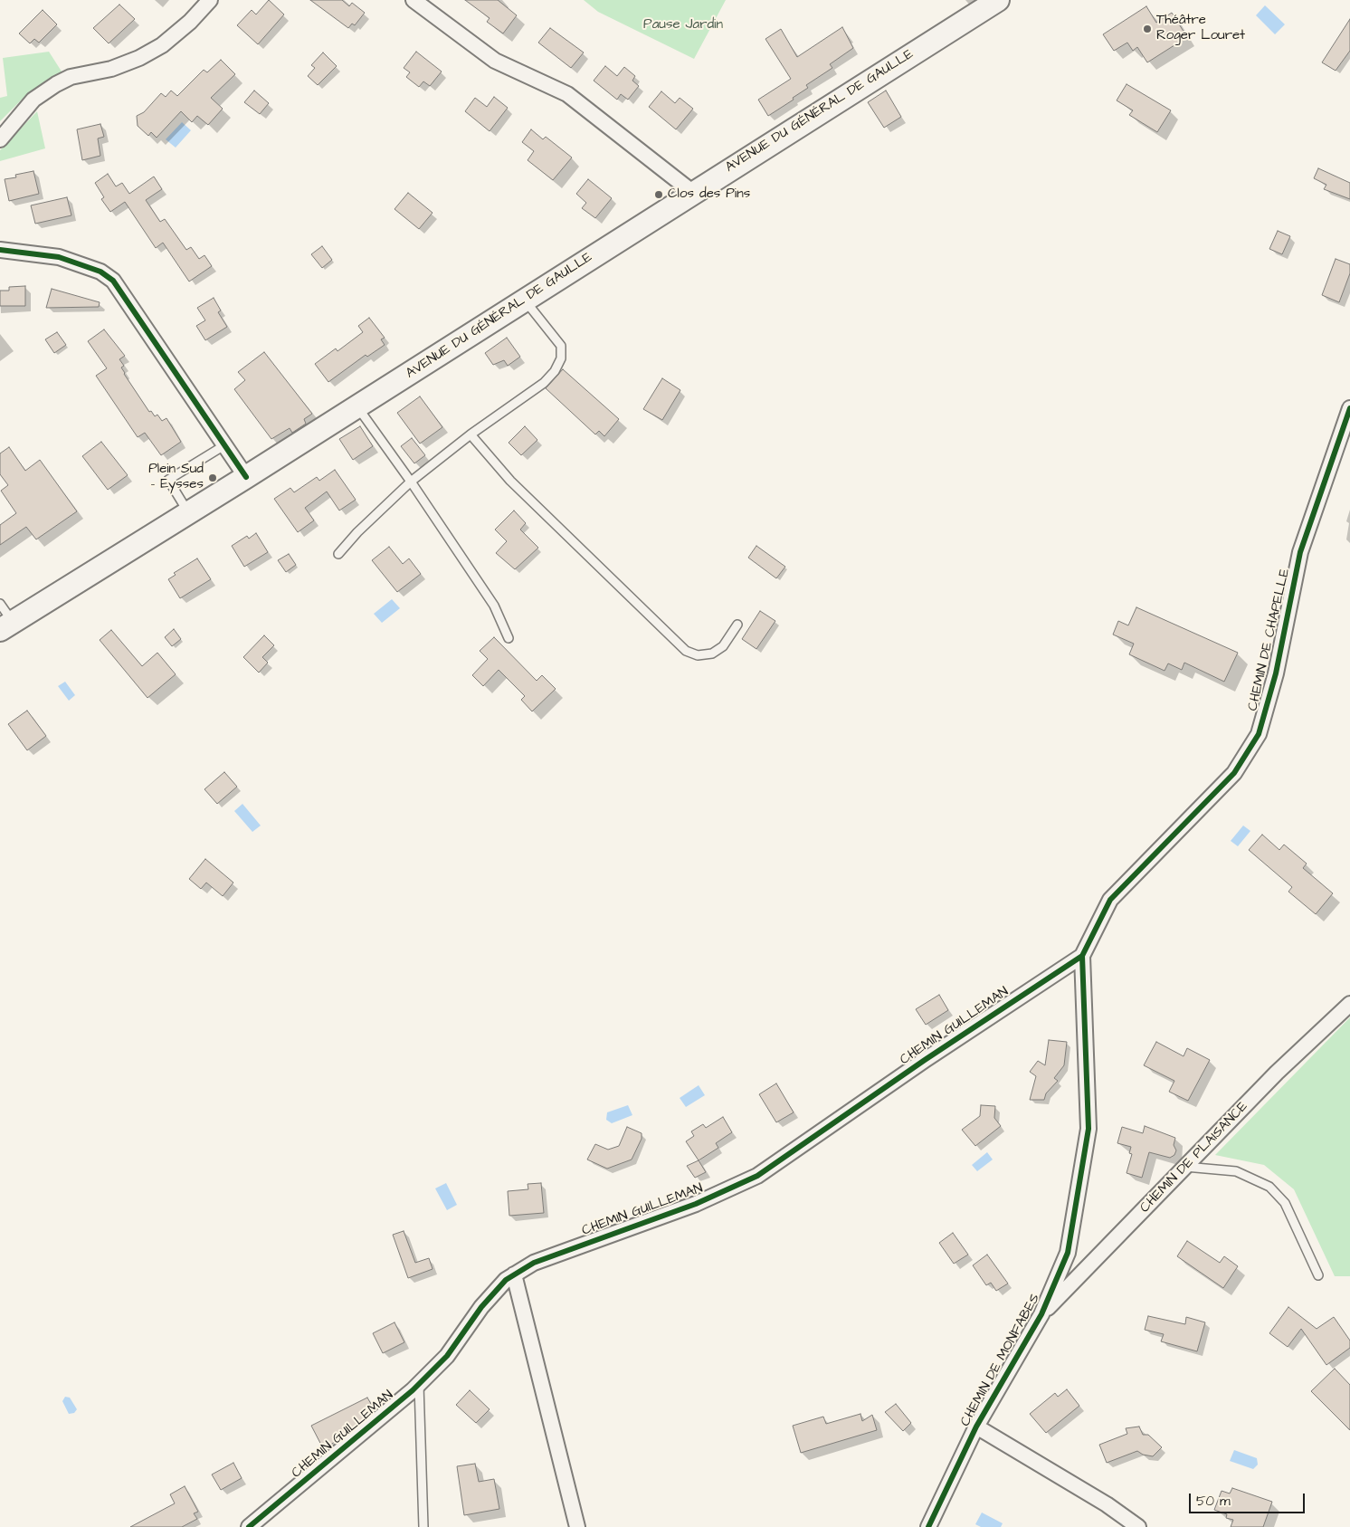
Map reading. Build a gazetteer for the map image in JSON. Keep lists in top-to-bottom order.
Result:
{
  "streets": {
    "main road": ["AVENUE DU GÉNÉRAL DE GAULLE"],
    "street": [
      "CHEMIN DE CHAPELLE",
      "CHEMIN GUILLEMAN",
      "CHEMIN DE PLAISANCE",
      "CHEMIN DE MONFABES"
    ]
  },
  "crossings": [
    ["CHEMIN DE CHAPELLE", "CHEMIN GUILLEMAN"],
    ["CHEMIN DE CHAPELLE", "CHEMIN DE MONFABES"],
    ["CHEMIN GUILLEMAN", "CHEMIN DE MONFABES"],
    ["CHEMIN DE PLAISANCE", "CHEMIN DE MONFABES"]
  ],
  "parks": ["Pause Jardin"],
  "places": ["Théâtre Roger Louret", "Clos des Pins", "Plein Sud - Eysses"],
  "scale_bar": "50 m"
}
